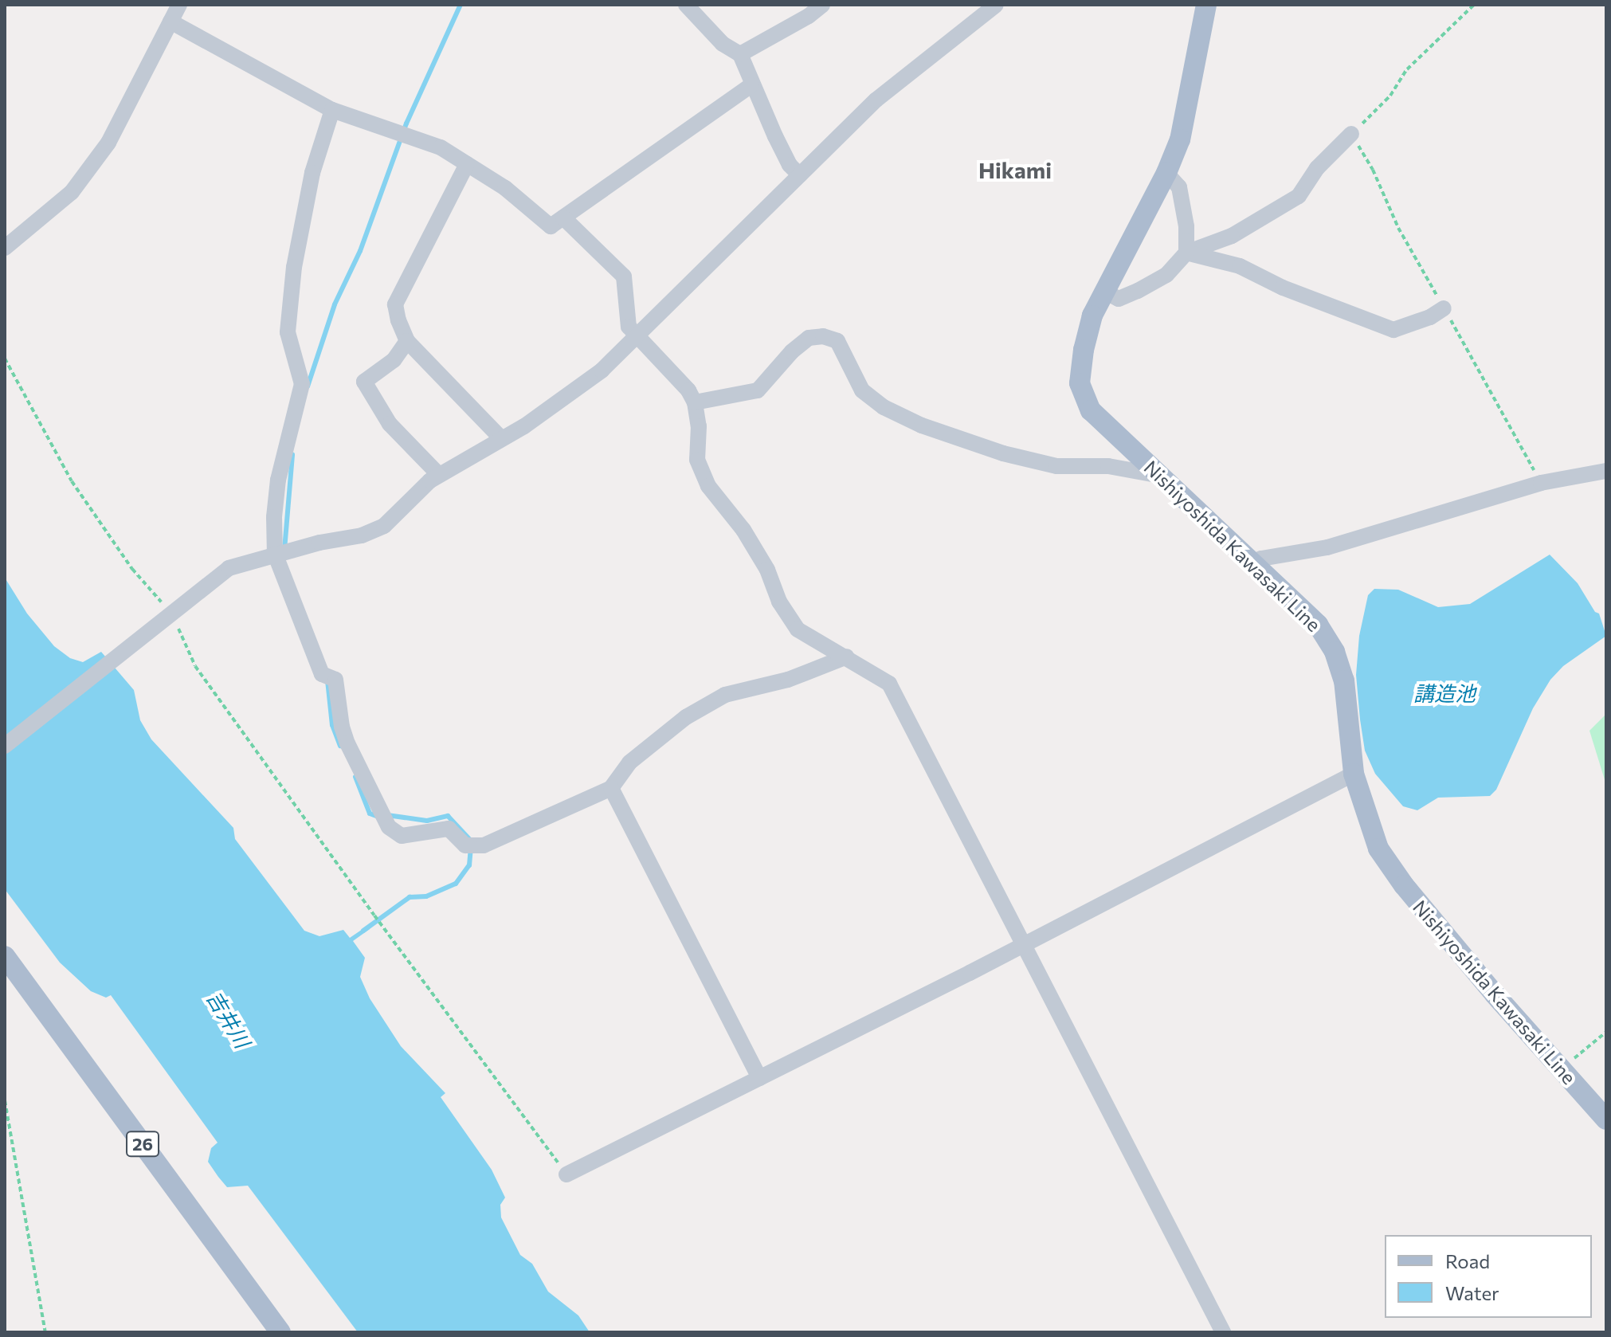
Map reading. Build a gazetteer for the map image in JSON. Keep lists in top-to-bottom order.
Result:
{
  "streets": {
    "main road": ["Nishiyoshida Kawasaki Line", "26"]
  },
  "districts": ["Hikami"],
  "water": ["講造池", "吉井川"],
  "legend": ["Road", "Water"]
}
